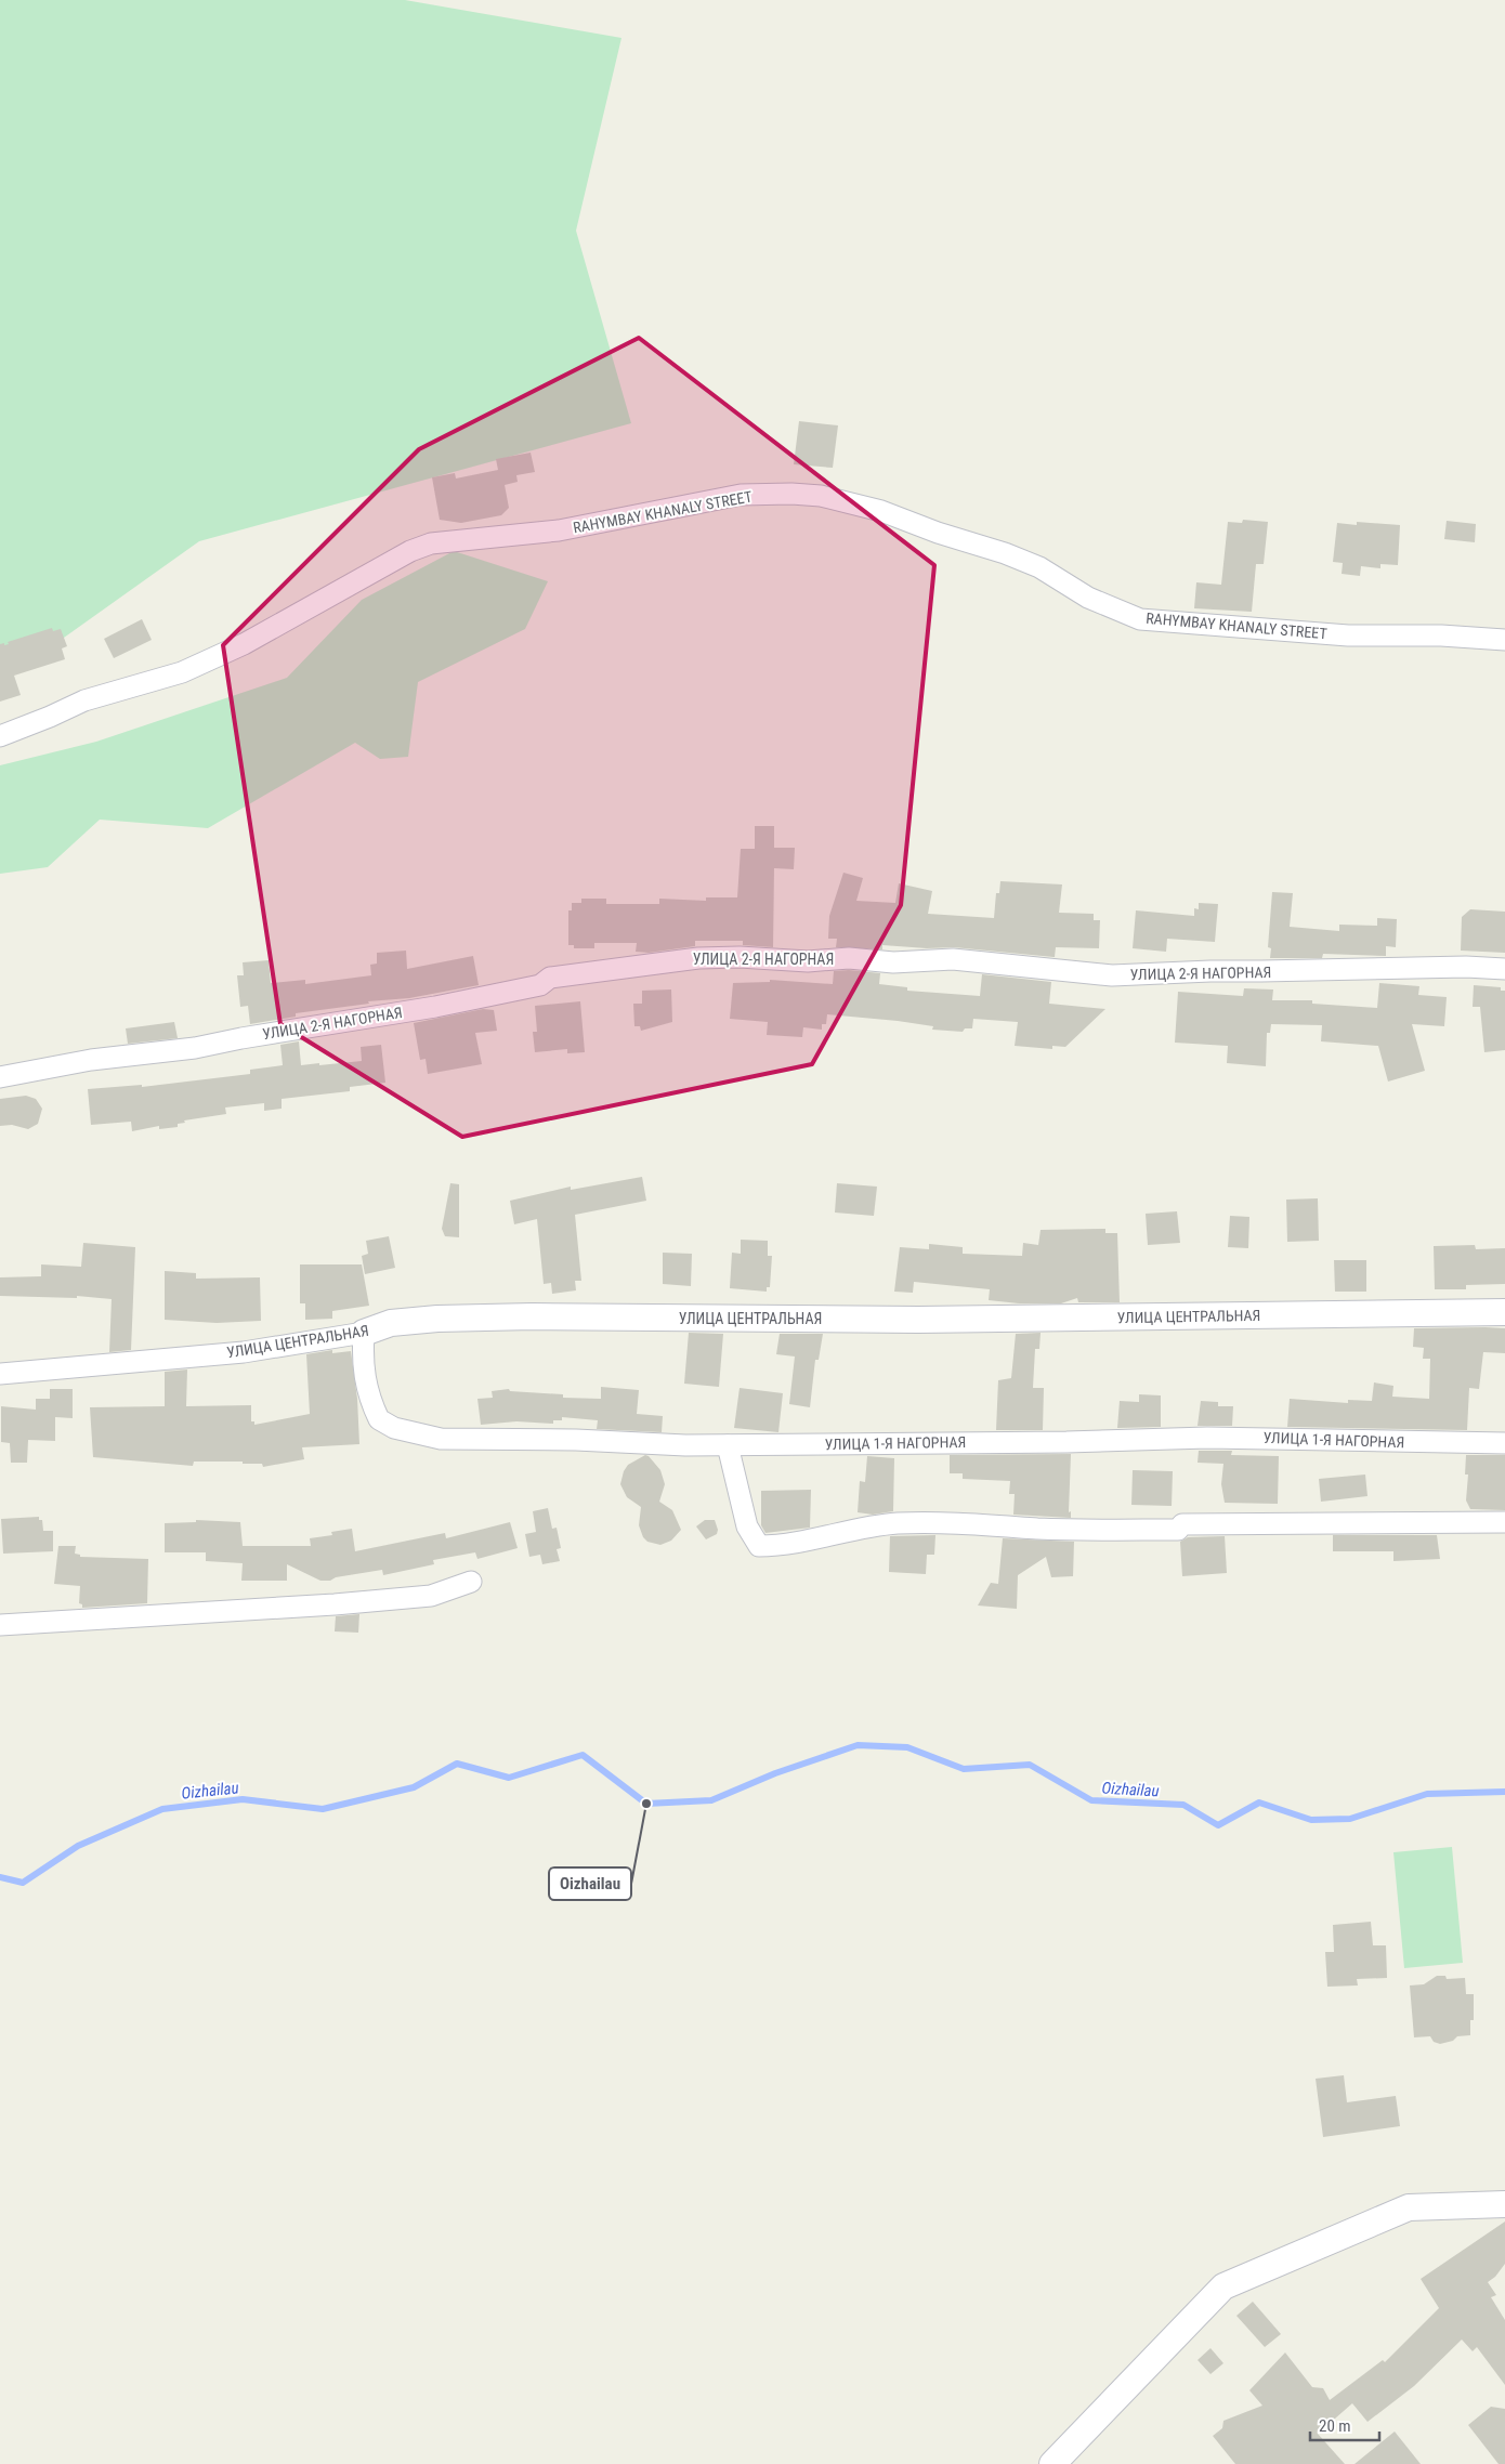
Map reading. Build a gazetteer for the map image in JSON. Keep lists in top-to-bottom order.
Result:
{
  "streets": {
    "street": [
      "RAHYMBAY KHANALY STREET",
      "УЛИЦА 2-Я НАГОРНАЯ",
      "УЛИЦА ЦЕНТРАЛЬНАЯ",
      "УЛИЦА 1-Я НАГОРНАЯ"
    ]
  },
  "crossings": [
    ["УЛИЦА ЦЕНТРАЛЬНАЯ", "УЛИЦА 1-Я НАГОРНАЯ"]
  ],
  "water": ["Oizhailau"],
  "places": ["Oizhailau"],
  "scale_bar": "20 m"
}
